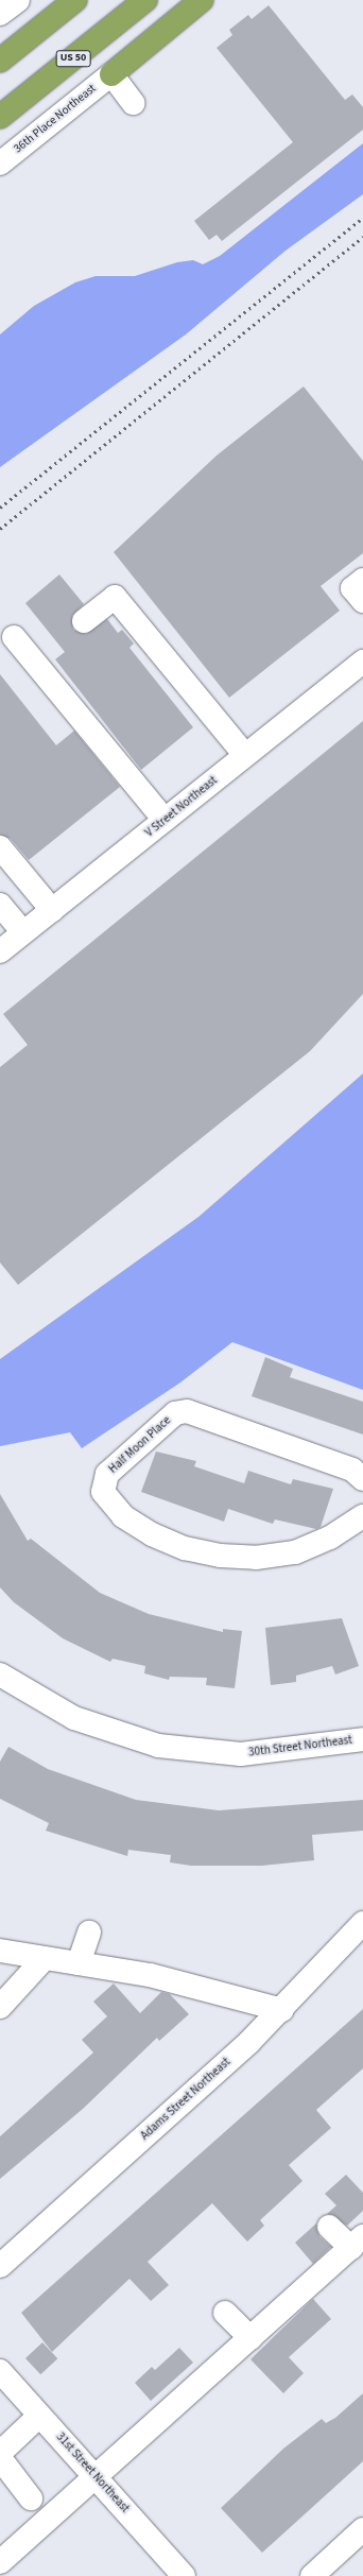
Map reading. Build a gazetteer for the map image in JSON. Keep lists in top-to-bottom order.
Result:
{
  "streets": {
    "highway": ["US 50"],
    "street": [
      "36th Place Northeast",
      "V Street Northeast",
      "Half Moon Place",
      "30th Street Northeast",
      "Adams Street Northeast",
      "31st Street Northeast"
    ]
  }
}
